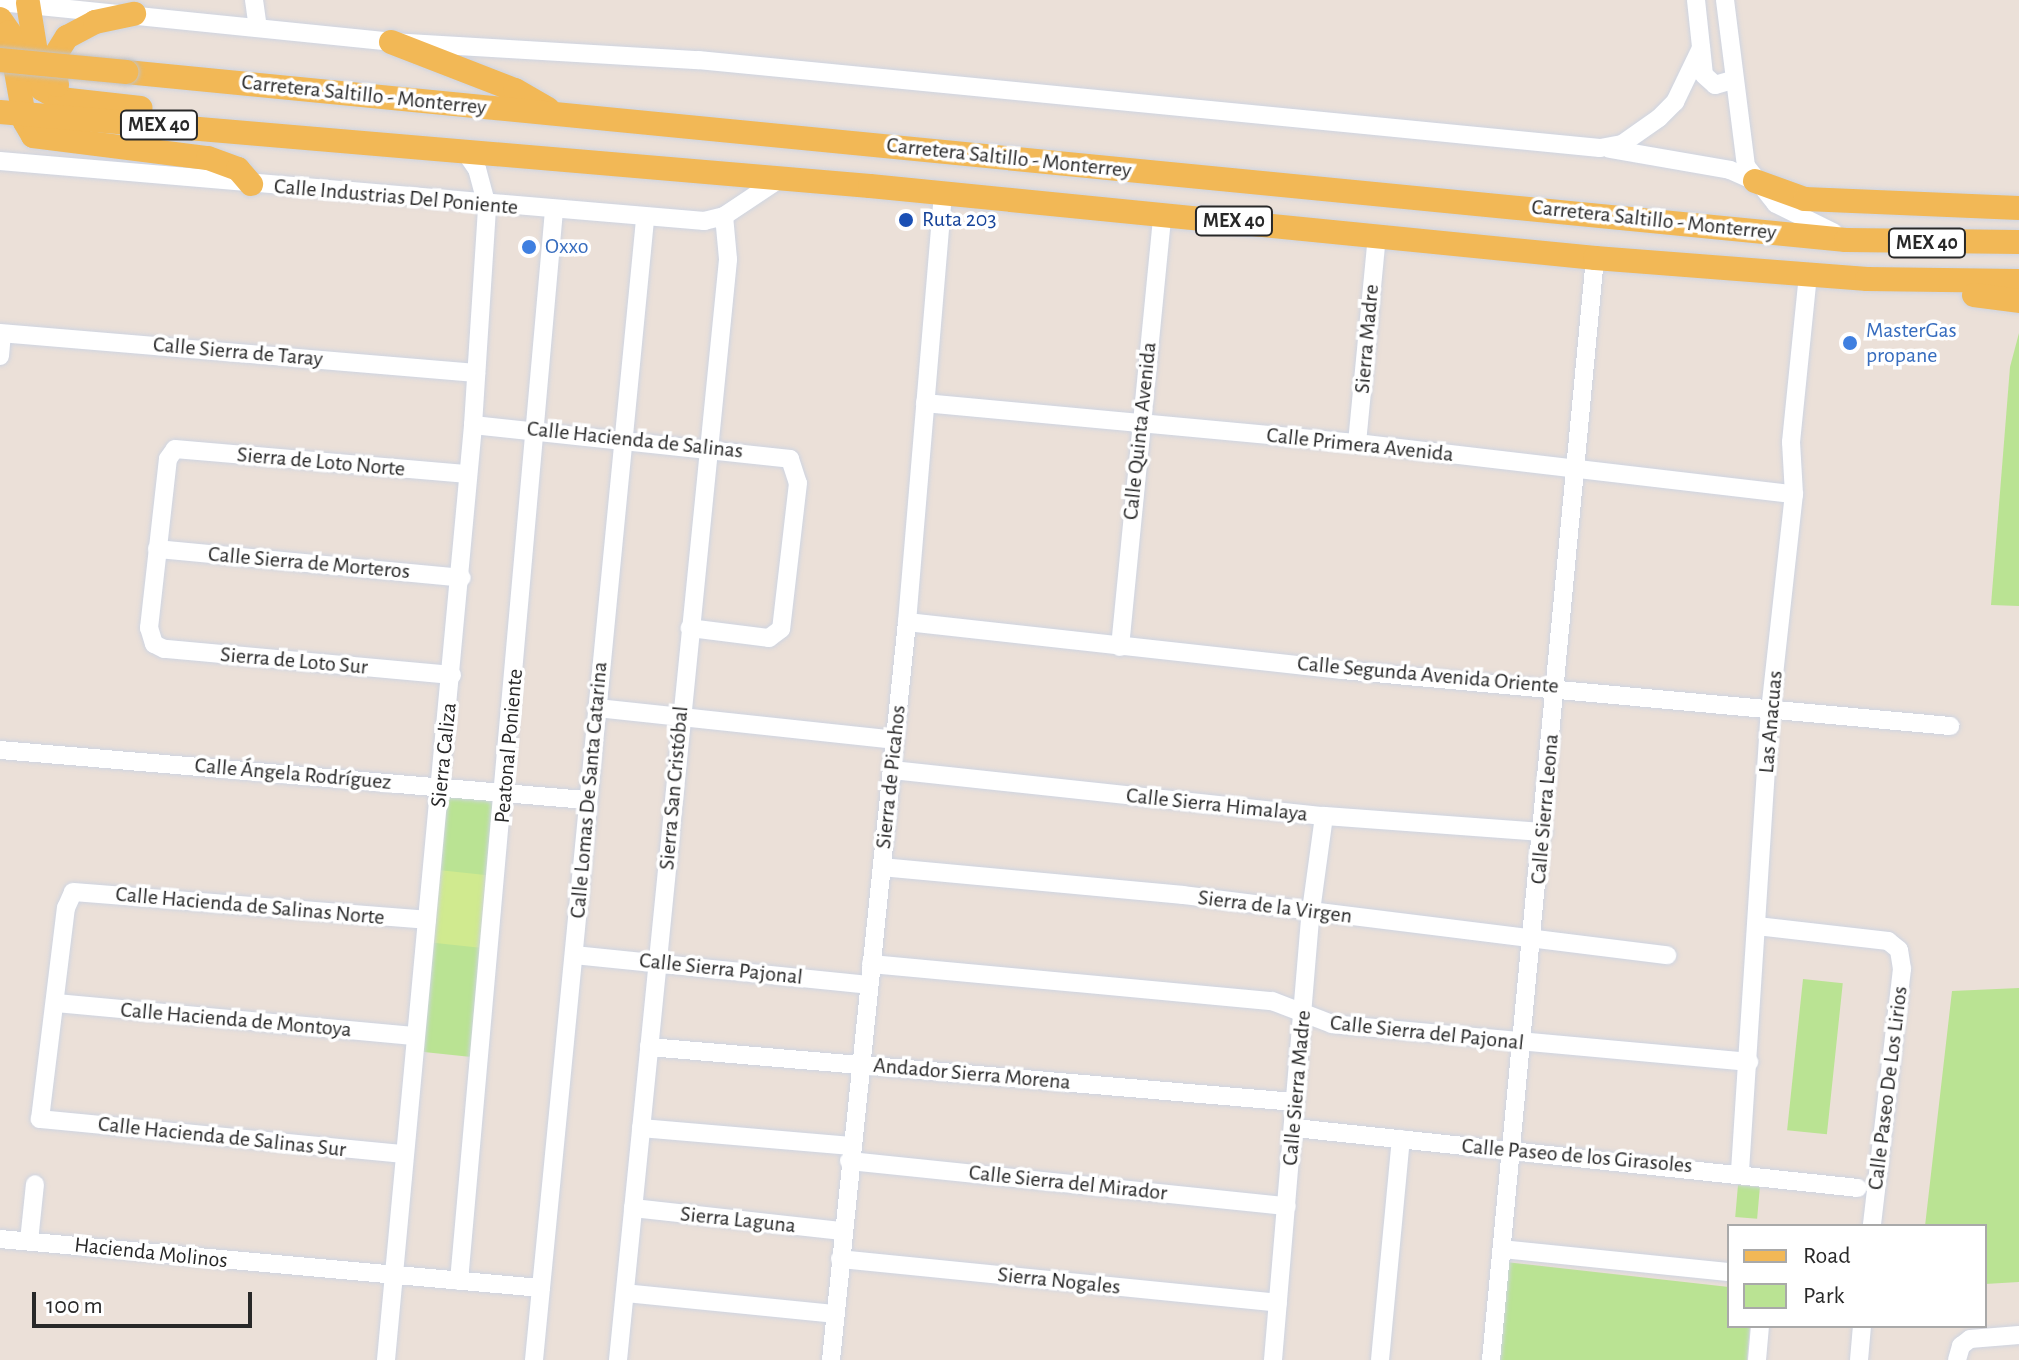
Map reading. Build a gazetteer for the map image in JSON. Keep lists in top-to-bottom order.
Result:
{
  "streets": {
    "main road": ["Carretera Saltillo - Monterrey", "MEX 40"],
    "street": [
      "Calle Industrias Del Poniente",
      "Sierra Madre",
      "Calle Sierra de Taray",
      "Calle Quinta Avenida",
      "Calle Hacienda de Salinas",
      "Calle Primera Avenida",
      "Sierra de Loto Norte",
      "Calle Sierra de Morteros",
      "Sierra de Loto Sur",
      "Calle Segunda Avenida Oriente",
      "Las Anacuas",
      "Peatonal Poniente",
      "Sierra Caliza",
      "Calle Ángela Rodríguez",
      "Sierra de Picahos",
      "Sierra San Cristóbal",
      "Calle Lomas De Santa Catarina",
      "Calle Sierra Himalaya",
      "Calle Sierra Leona",
      "Calle Hacienda de Salinas Norte",
      "Sierra de la Virgen",
      "Calle Sierra Pajonal",
      "Calle Hacienda de Montoya",
      "Calle Sierra del Pajonal",
      "Andador Sierra Morena",
      "Calle Sierra Madre",
      "Calle Paseo De Los Lirios",
      "Calle Hacienda de Salinas Sur",
      "Calle Paseo de los Girasoles",
      "Calle Sierra del Mirador",
      "Sierra Laguna",
      "Hacienda Molinos",
      "Sierra Nogales"
    ]
  },
  "crossings": [
    ["Carretera Saltillo - Monterrey", "Calle Industrias Del Poniente"],
    ["Carretera Saltillo - Monterrey", "Sierra Madre"],
    ["Carretera Saltillo - Monterrey", "Calle Quinta Avenida"],
    ["Carretera Saltillo - Monterrey", "Las Anacuas"],
    ["Carretera Saltillo - Monterrey", "Sierra Caliza"],
    ["Carretera Saltillo - Monterrey", "Sierra de Picahos"],
    ["Carretera Saltillo - Monterrey", "Calle Sierra Leona"],
    ["Calle Industrias Del Poniente", "Peatonal Poniente"],
    ["Calle Industrias Del Poniente", "Sierra Caliza"],
    ["Calle Industrias Del Poniente", "Sierra San Cristóbal"],
    ["Calle Industrias Del Poniente", "Calle Lomas De Santa Catarina"],
    ["Sierra Madre", "Calle Primera Avenida"],
    ["Calle Sierra de Taray", "Sierra Caliza"],
    ["Calle Quinta Avenida", "Calle Primera Avenida"],
    ["Calle Quinta Avenida", "Calle Segunda Avenida Oriente"],
    ["Calle Hacienda de Salinas", "Peatonal Poniente"],
    ["Calle Hacienda de Salinas", "Sierra Caliza"],
    ["Calle Hacienda de Salinas", "Sierra San Cristóbal"],
    ["Calle Hacienda de Salinas", "Calle Lomas De Santa Catarina"],
    ["Calle Primera Avenida", "Las Anacuas"],
    ["Calle Primera Avenida", "Sierra de Picahos"],
    ["Calle Primera Avenida", "Calle Sierra Leona"],
    ["Sierra de Loto Norte", "Calle Sierra de Morteros"],
    ["Sierra de Loto Norte", "Sierra de Loto Sur"],
    ["Sierra de Loto Norte", "Sierra Caliza"],
    ["Calle Sierra de Morteros", "Sierra de Loto Sur"],
    ["Calle Sierra de Morteros", "Sierra Caliza"],
    ["Sierra de Loto Sur", "Sierra Caliza"],
    ["Calle Segunda Avenida Oriente", "Las Anacuas"],
    ["Calle Segunda Avenida Oriente", "Sierra de Picahos"],
    ["Calle Segunda Avenida Oriente", "Calle Sierra Leona"],
    ["Las Anacuas", "Calle Sierra del Pajonal"],
    ["Las Anacuas", "Calle Paseo De Los Lirios"],
    ["Las Anacuas", "Calle Paseo de los Girasoles"],
    ["Peatonal Poniente", "Calle Ángela Rodríguez"],
    ["Peatonal Poniente", "Hacienda Molinos"],
    ["Sierra Caliza", "Calle Ángela Rodríguez"],
    ["Sierra Caliza", "Calle Hacienda de Salinas Norte"],
    ["Sierra Caliza", "Calle Hacienda de Montoya"],
    ["Sierra Caliza", "Calle Hacienda de Salinas Sur"],
    ["Sierra Caliza", "Hacienda Molinos"],
    ["Calle Ángela Rodríguez", "Calle Lomas De Santa Catarina"],
    ["Sierra de Picahos", "Calle Sierra Himalaya"],
    ["Sierra de Picahos", "Sierra de la Virgen"],
    ["Sierra de Picahos", "Calle Sierra Pajonal"],
    ["Sierra de Picahos", "Calle Sierra del Pajonal"],
    ["Sierra de Picahos", "Andador Sierra Morena"],
    ["Sierra de Picahos", "Calle Sierra del Mirador"],
    ["Sierra de Picahos", "Sierra Laguna"],
    ["Sierra de Picahos", "Sierra Nogales"],
    ["Sierra San Cristóbal", "Calle Sierra Pajonal"],
    ["Sierra San Cristóbal", "Andador Sierra Morena"],
    ["Sierra San Cristóbal", "Calle Sierra del Mirador"],
    ["Sierra San Cristóbal", "Sierra Laguna"],
    ["Calle Lomas De Santa Catarina", "Calle Sierra Pajonal"],
    ["Calle Lomas De Santa Catarina", "Hacienda Molinos"],
    ["Calle Sierra Himalaya", "Calle Sierra Leona"],
    ["Calle Sierra Himalaya", "Calle Sierra Madre"],
    ["Calle Sierra Leona", "Sierra de la Virgen"],
    ["Calle Sierra Leona", "Calle Sierra del Pajonal"],
    ["Calle Sierra Leona", "Calle Paseo de los Girasoles"],
    ["Calle Hacienda de Salinas Norte", "Calle Hacienda de Montoya"],
    ["Calle Hacienda de Salinas Norte", "Calle Hacienda de Salinas Sur"],
    ["Sierra de la Virgen", "Calle Sierra Madre"],
    ["Calle Hacienda de Montoya", "Calle Hacienda de Salinas Sur"],
    ["Calle Sierra del Pajonal", "Calle Sierra Madre"],
    ["Andador Sierra Morena", "Calle Sierra Madre"],
    ["Calle Sierra Madre", "Calle Paseo de los Girasoles"],
    ["Calle Sierra Madre", "Calle Sierra del Mirador"],
    ["Calle Sierra Madre", "Sierra Nogales"]
  ],
  "places": ["Ruta 203", "Oxxo", "MasterGas propane"],
  "legend": ["Road", "Park"],
  "scale_bar": "100 m"
}
